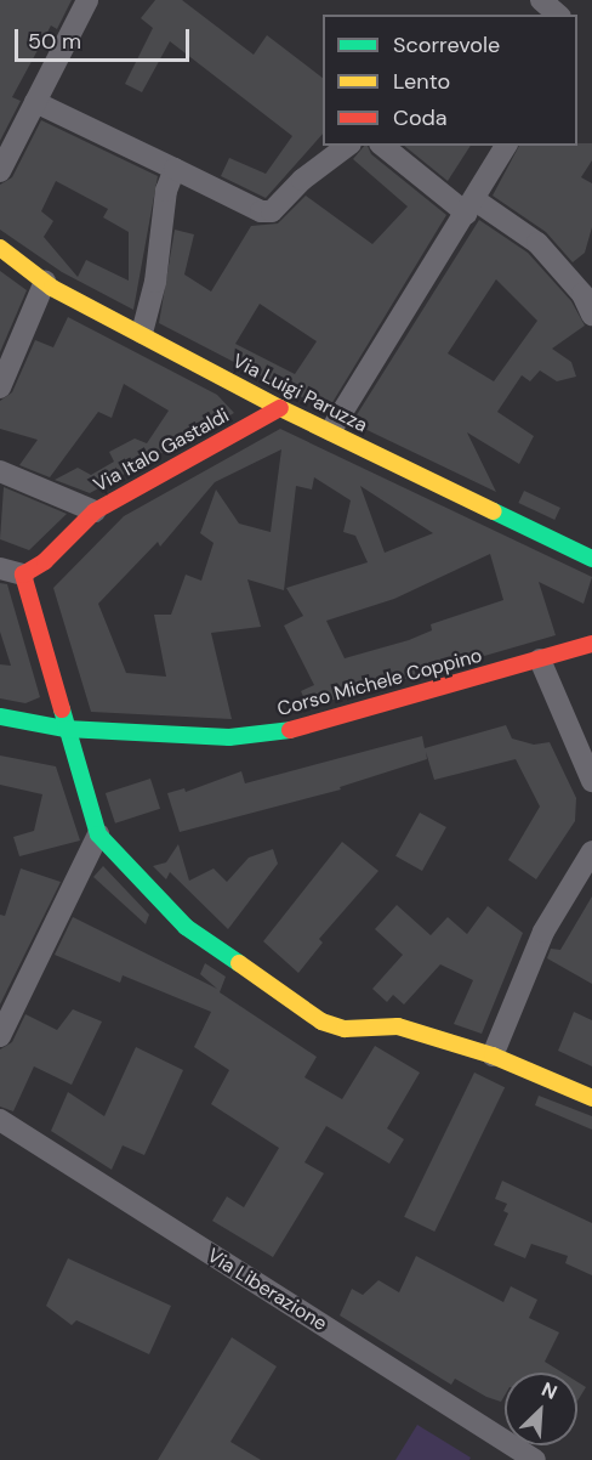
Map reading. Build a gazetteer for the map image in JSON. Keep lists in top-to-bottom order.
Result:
{
  "streets": {
    "street": [
      "Via Luigi Paruzza",
      "Via Italo Gastaldi",
      "Corso Michele Coppino",
      "Via Liberazione"
    ]
  },
  "crossings": [
    ["Via Luigi Paruzza", "Via Italo Gastaldi"]
  ],
  "legend": ["Scorrevole", "Lento", "Coda"],
  "scale_bar": "50 m",
  "north": "top right"
}
